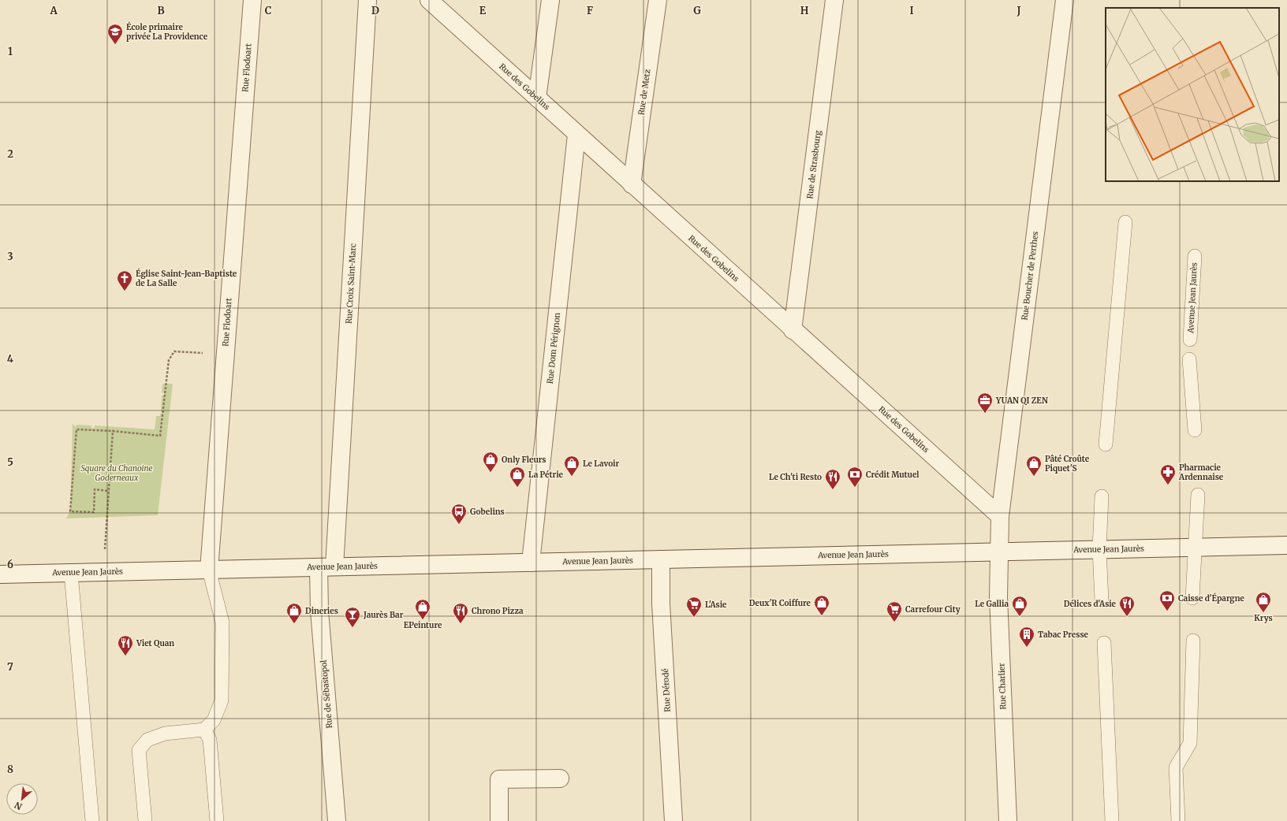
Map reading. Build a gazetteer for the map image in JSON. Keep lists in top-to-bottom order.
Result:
{
  "streets": {
    "street": [
      "Rue Flodoart",
      "Rue des Gobelins",
      "Rue de Metz",
      "Rue de Strasbourg",
      "Rue Boucher de Perthes",
      "Rue Croix Saint-Marc",
      "Avenue Jean Jaurès",
      "Rue Dom Pérignon",
      "Rue Charlier",
      "Rue Dérodé",
      "Rue de Sébastopol"
    ]
  },
  "crossings": [
    ["Rue Flodoart", "Avenue Jean Jaurès"],
    ["Rue des Gobelins", "Rue de Metz"],
    ["Rue des Gobelins", "Rue de Strasbourg"],
    ["Rue des Gobelins", "Rue Boucher de Perthes"],
    ["Rue des Gobelins", "Rue Dom Pérignon"],
    ["Rue Boucher de Perthes", "Avenue Jean Jaurès"],
    ["Rue Boucher de Perthes", "Rue Charlier"],
    ["Rue Croix Saint-Marc", "Avenue Jean Jaurès"],
    ["Rue Croix Saint-Marc", "Rue de Sébastopol"],
    ["Avenue Jean Jaurès", "Rue Dom Pérignon"],
    ["Avenue Jean Jaurès", "Rue Charlier"],
    ["Avenue Jean Jaurès", "Rue Dérodé"],
    ["Avenue Jean Jaurès", "Rue de Sébastopol"]
  ],
  "parks": ["Square du Chanoine Goderneaux"],
  "places": {
    "school or university": ["École primaire privée La Providence"],
    "church": ["Église Saint-Jean-Baptiste de La Salle"],
    "office": ["YUAN QI ZEN"],
    "shop": [
      "Only Fleurs",
      "Le Lavoir",
      "Pâté Croûte Piquet'S",
      "La Pétrie",
      "Krys",
      "Deux'R Coiffure",
      "Le Gallia",
      "EPeinture",
      "Dineries"
    ],
    "pharmacy": ["Pharmacie Ardennaise"],
    "bank": ["Crédit Mutuel", "Caisse d'Épargne"],
    "restaurant": [
      "Le Ch'ti Resto",
      "Délices d'Asie",
      "Chrono Pizza",
      "Viet Quan"
    ],
    "bus stop": ["Gobelins"],
    "supermarket": ["L'Asie", "Carrefour City"],
    "bar": ["Jaurès Bar"],
    "building": ["Tabac Presse"]
  },
  "north": "bottom left",
  "grid": {
    "columns": [
      "A",
      "B",
      "C",
      "D",
      "E",
      "F",
      "G",
      "H",
      "I",
      "J"
    ],
    "rows": [
      "1",
      "2",
      "3",
      "4",
      "5",
      "6",
      "7",
      "8"
    ]
  }
}
